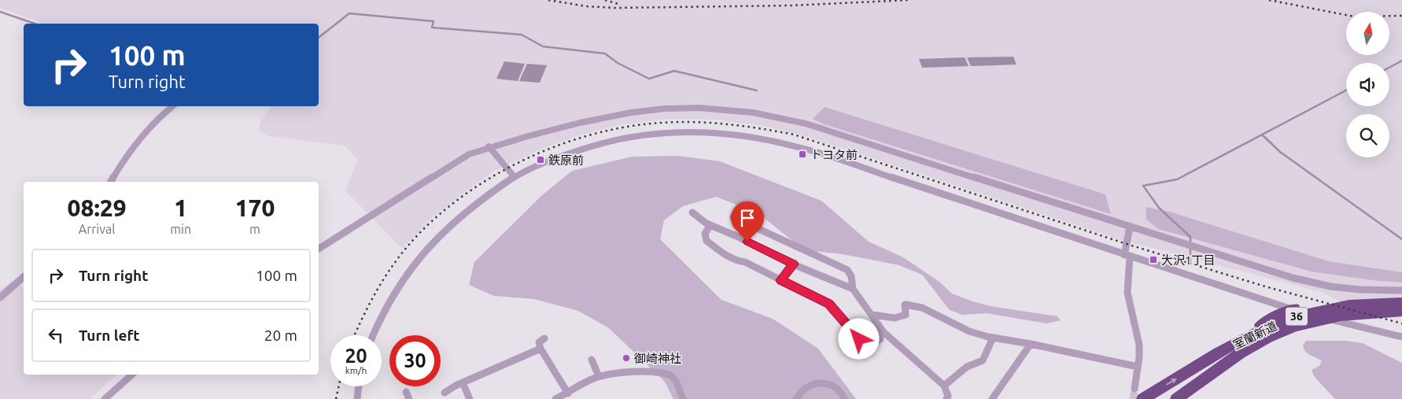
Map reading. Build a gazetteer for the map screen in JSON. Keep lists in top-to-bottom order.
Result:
{
  "streets": {
    "highway": ["36", "室蘭新道"]
  },
  "places": {
    "transit": ["トヨタ前", "鉄原前", "大沢1丁目"],
    "other": ["御崎神社"]
  },
  "north": "top",
  "page": {
    "turn": ["100 m", "Turn right"],
    "eta": [
      "08:29",
      "Arrival",
      "1",
      "min",
      "170",
      "m"
    ],
    "list": [
      {
        "name": "Turn right",
        "value": "100 m"
      },
      {
        "name": "Turn left",
        "value": "20 m"
      }
    ],
    "speed": "20 km/h",
    "limit": "30"
  }
}
